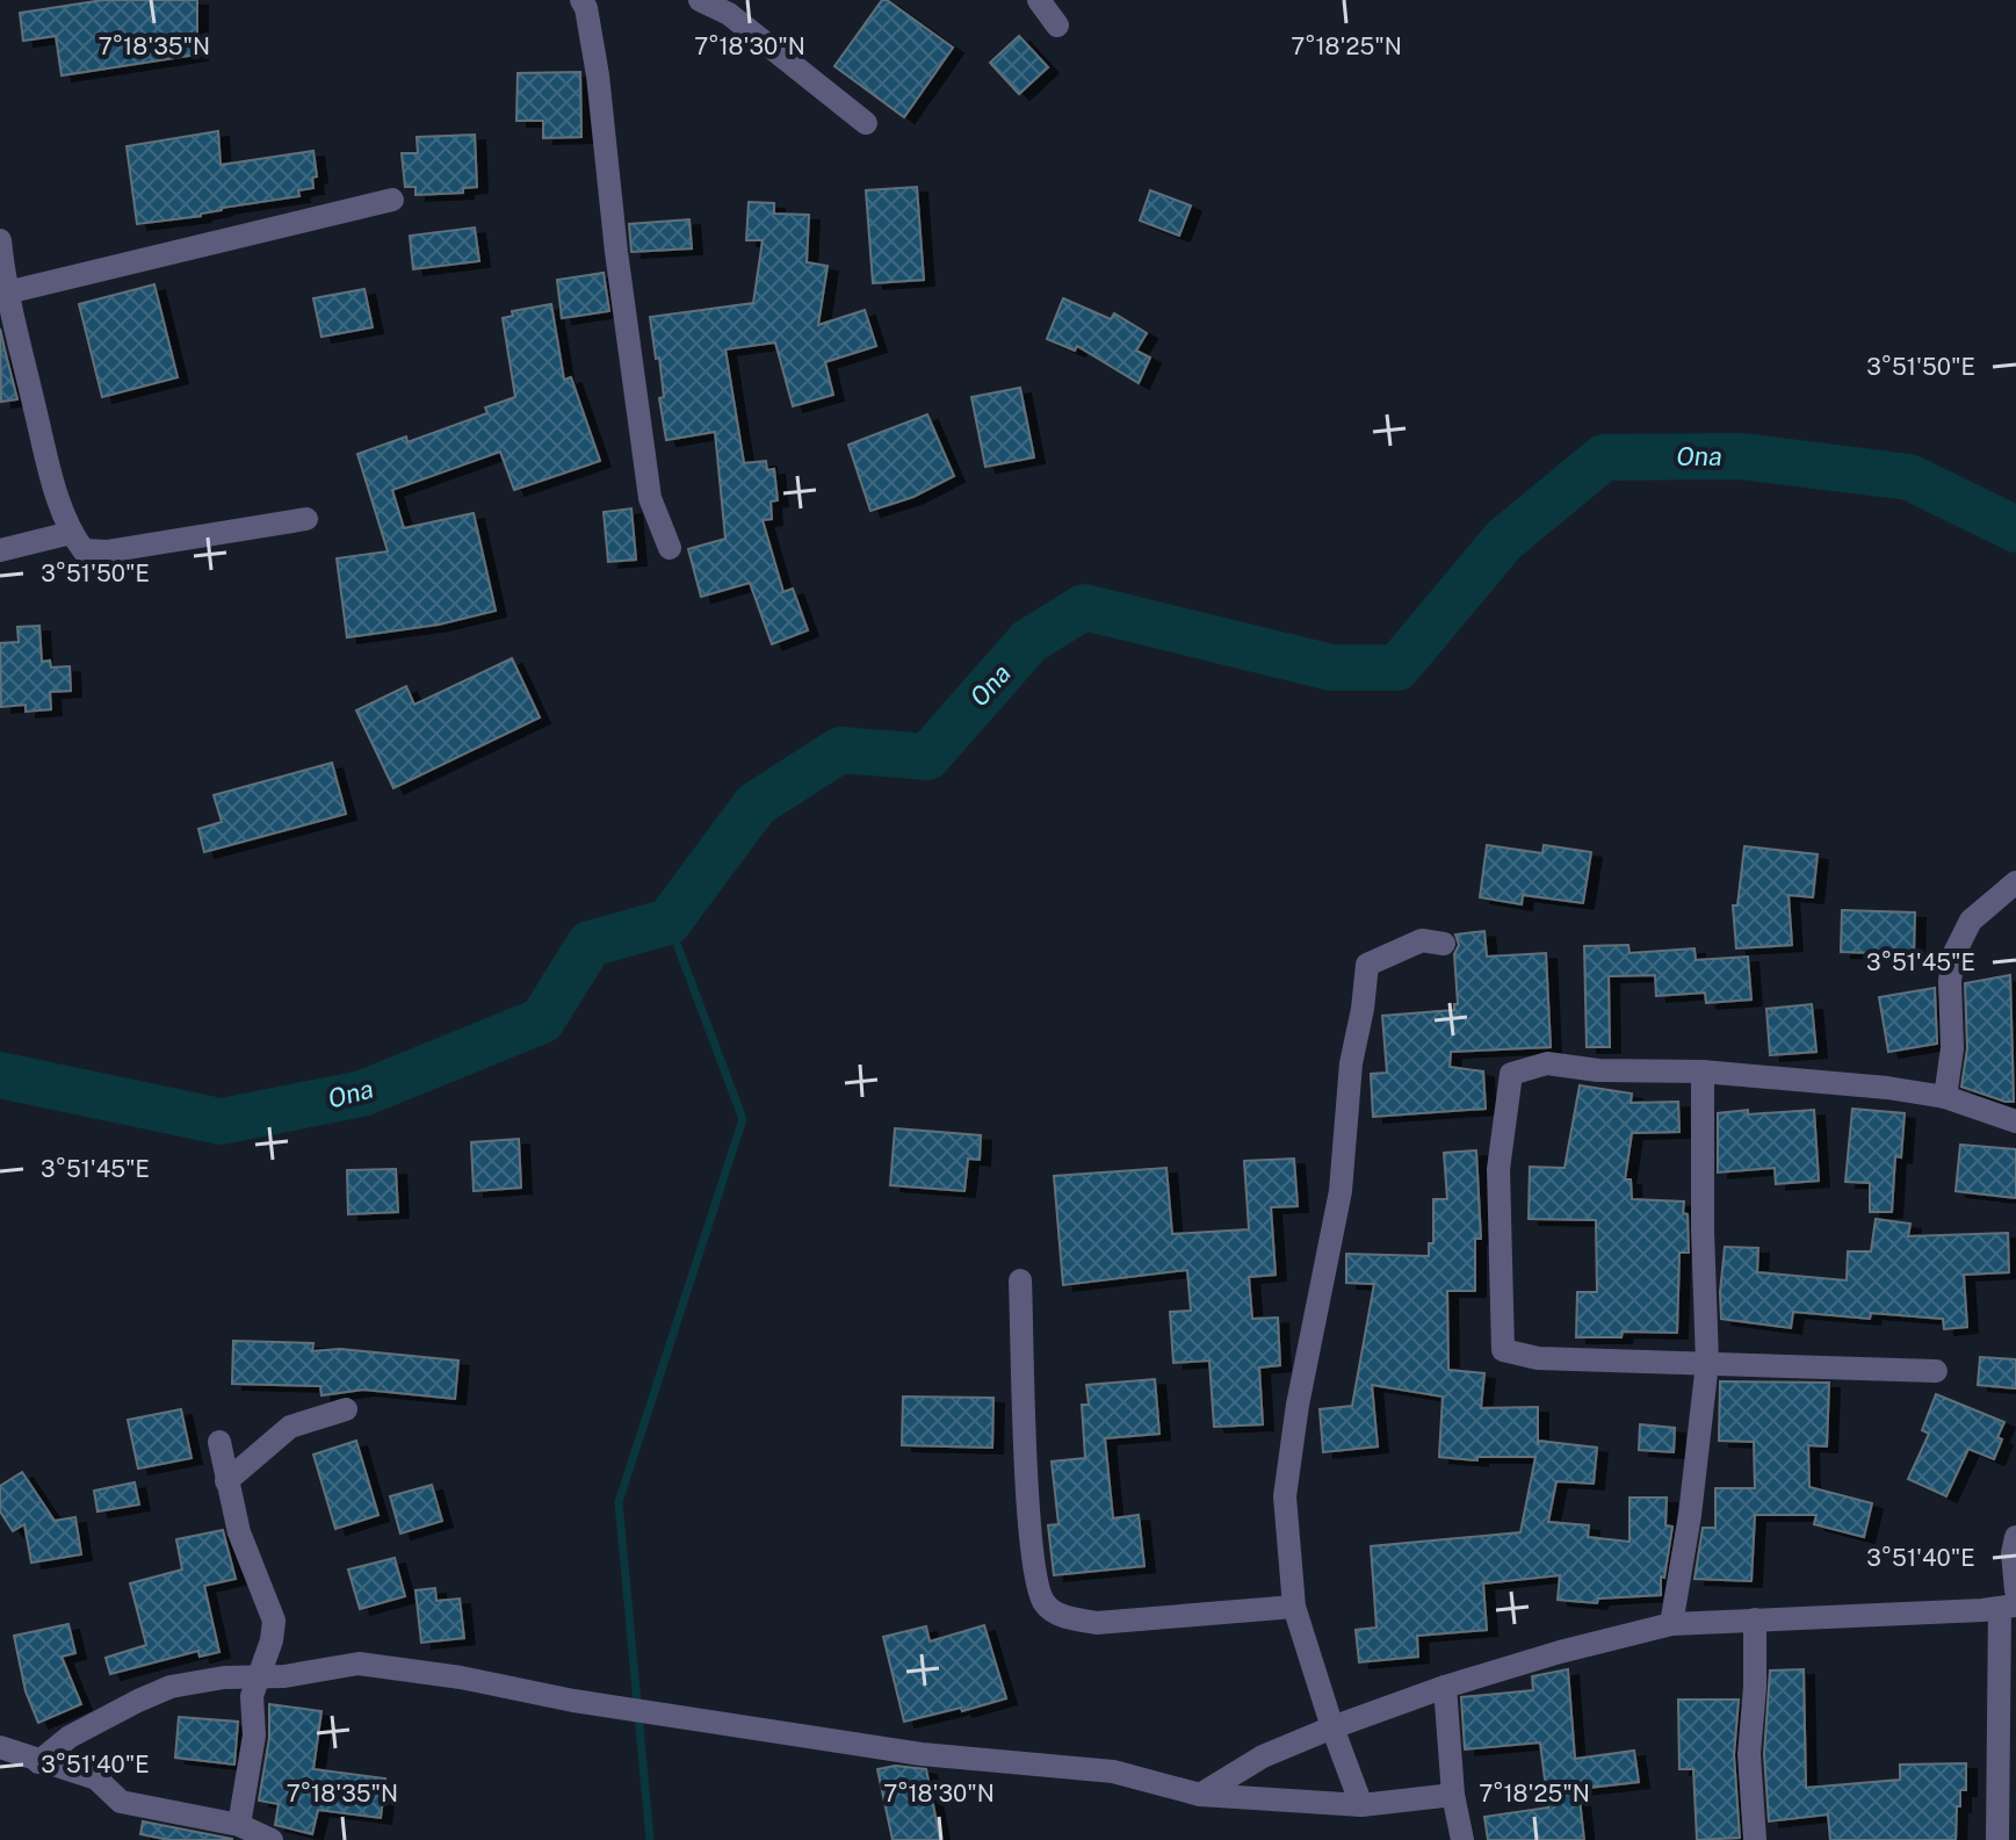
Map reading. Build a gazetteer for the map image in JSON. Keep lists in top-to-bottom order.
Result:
{
  "water": ["Ona"],
  "coordinates": [
    "7°18'35\"N",
    "7°18'30\"N",
    "7°18'25\"N",
    "3°51'50\"E",
    "3°51'45\"E",
    "3°51'40\"E"
  ]
}
